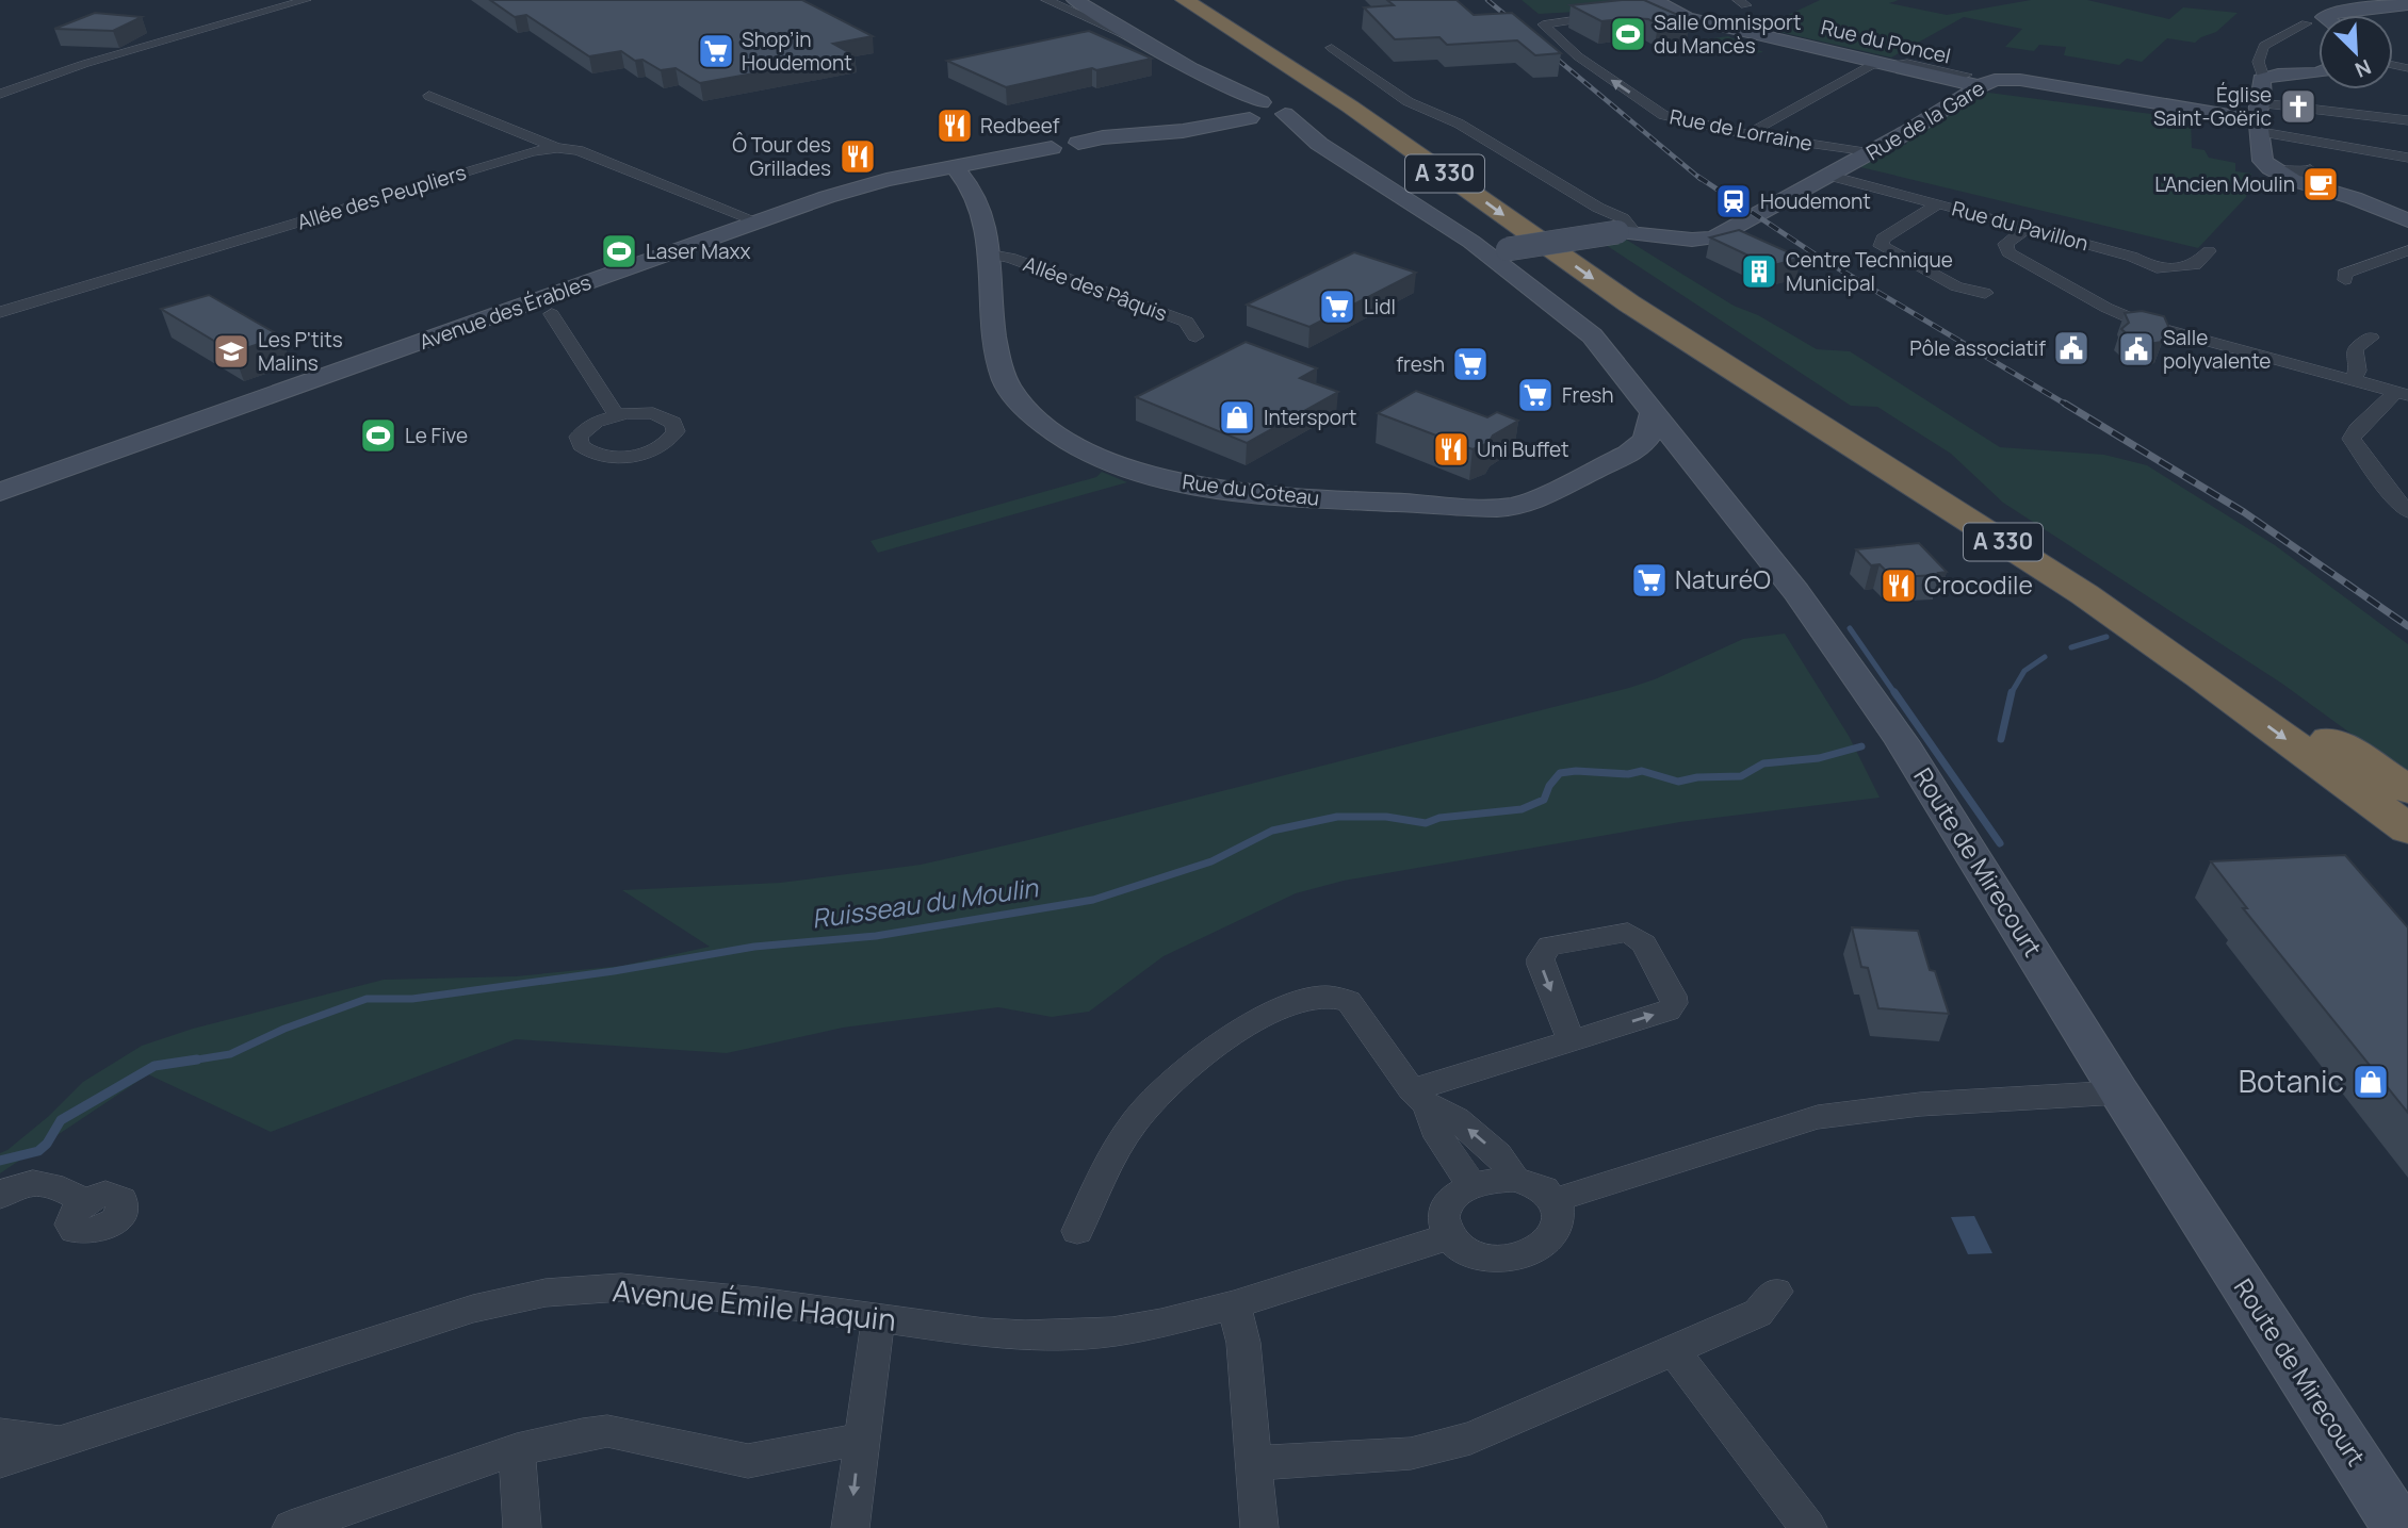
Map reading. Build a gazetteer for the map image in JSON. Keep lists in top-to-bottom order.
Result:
{
  "streets": {
    "highway": ["A 330"],
    "street": [
      "Rue du Poncel",
      "Rue de la Gare",
      "Rue de Lorraine",
      "Allée des Peupliers",
      "Rue du Pavillon",
      "Allée des Pâquis",
      "Avenue des Érables",
      "Rue du Coteau",
      "Route de Mirecourt",
      "Avenue Émile Haquin"
    ]
  },
  "crossings": [
    ["Rue du Poncel", "Rue de la Gare"],
    ["Rue de la Gare", "Rue de Lorraine"],
    ["Rue de la Gare", "Rue du Pavillon"],
    ["Allée des Peupliers", "Avenue des Érables"],
    ["Allée des Pâquis", "Rue du Coteau"],
    ["Avenue des Érables", "Rue du Coteau"],
    ["Rue du Coteau", "Route de Mirecourt"]
  ],
  "water": ["Ruisseau du Moulin"],
  "places": {
    "sports": ["Salle Omnisport du Mancès", "Laser Maxx", "Le Five"],
    "supermarket": [
      "Shop’in Houdemont",
      "Lidl",
      "fresh",
      "Fresh",
      "NaturéO"
    ],
    "church": ["Église Saint-Goëric"],
    "restaurant": [
      "Redbeef",
      "Ô Tour des Grillades",
      "Uni Buffet",
      "Crocodile"
    ],
    "cafe": ["L'Ancien Moulin"],
    "station": ["Houdemont"],
    "building": ["Centre Technique Municipal"],
    "public building": ["Pôle associatif", "Salle polyvalente"],
    "school or university": ["Les P'tits Malins"],
    "shop": ["Intersport", "Botanic"]
  },
  "north": "bottom right"
}
